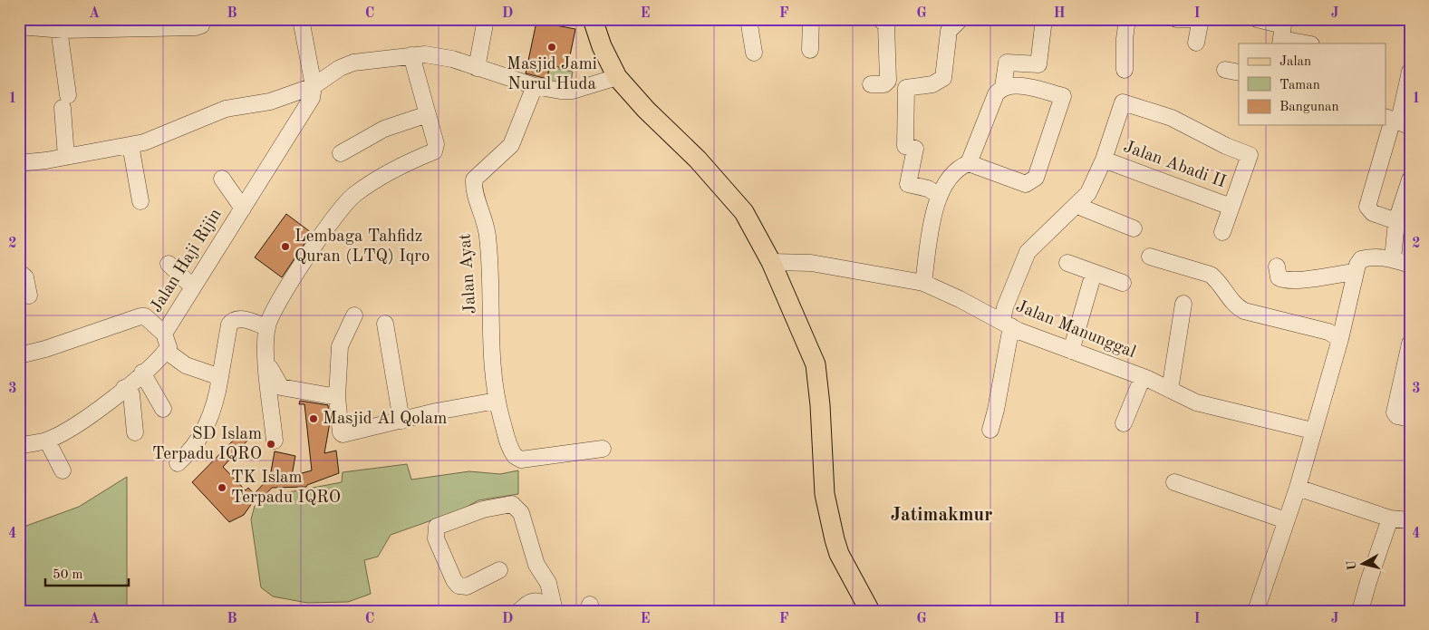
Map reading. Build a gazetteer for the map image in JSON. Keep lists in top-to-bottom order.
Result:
{
  "streets": {
    "street": [
      "Jalan Abadi II",
      "Jalan Haji Rijin",
      "Jalan Ayat",
      "Jalan Manunggal"
    ]
  },
  "districts": ["Jatimakmur"],
  "places": [
    "Masjid Jami Nurul Huda",
    "Lembaga Tahfidz Quran (LTQ) Iqro",
    "Masjid Al Qolam",
    "SD Islam Terpadu IQRO",
    "TK Islam Terpadu IQRO"
  ],
  "legend": ["Jalan", "Taman", "Bangunan"],
  "scale_bar": "50 m",
  "north": "left",
  "grid": {
    "columns": [
      "A",
      "B",
      "C",
      "D",
      "E",
      "F",
      "G",
      "H",
      "I",
      "J"
    ],
    "rows": [
      "1",
      "2",
      "3",
      "4"
    ]
  }
}
